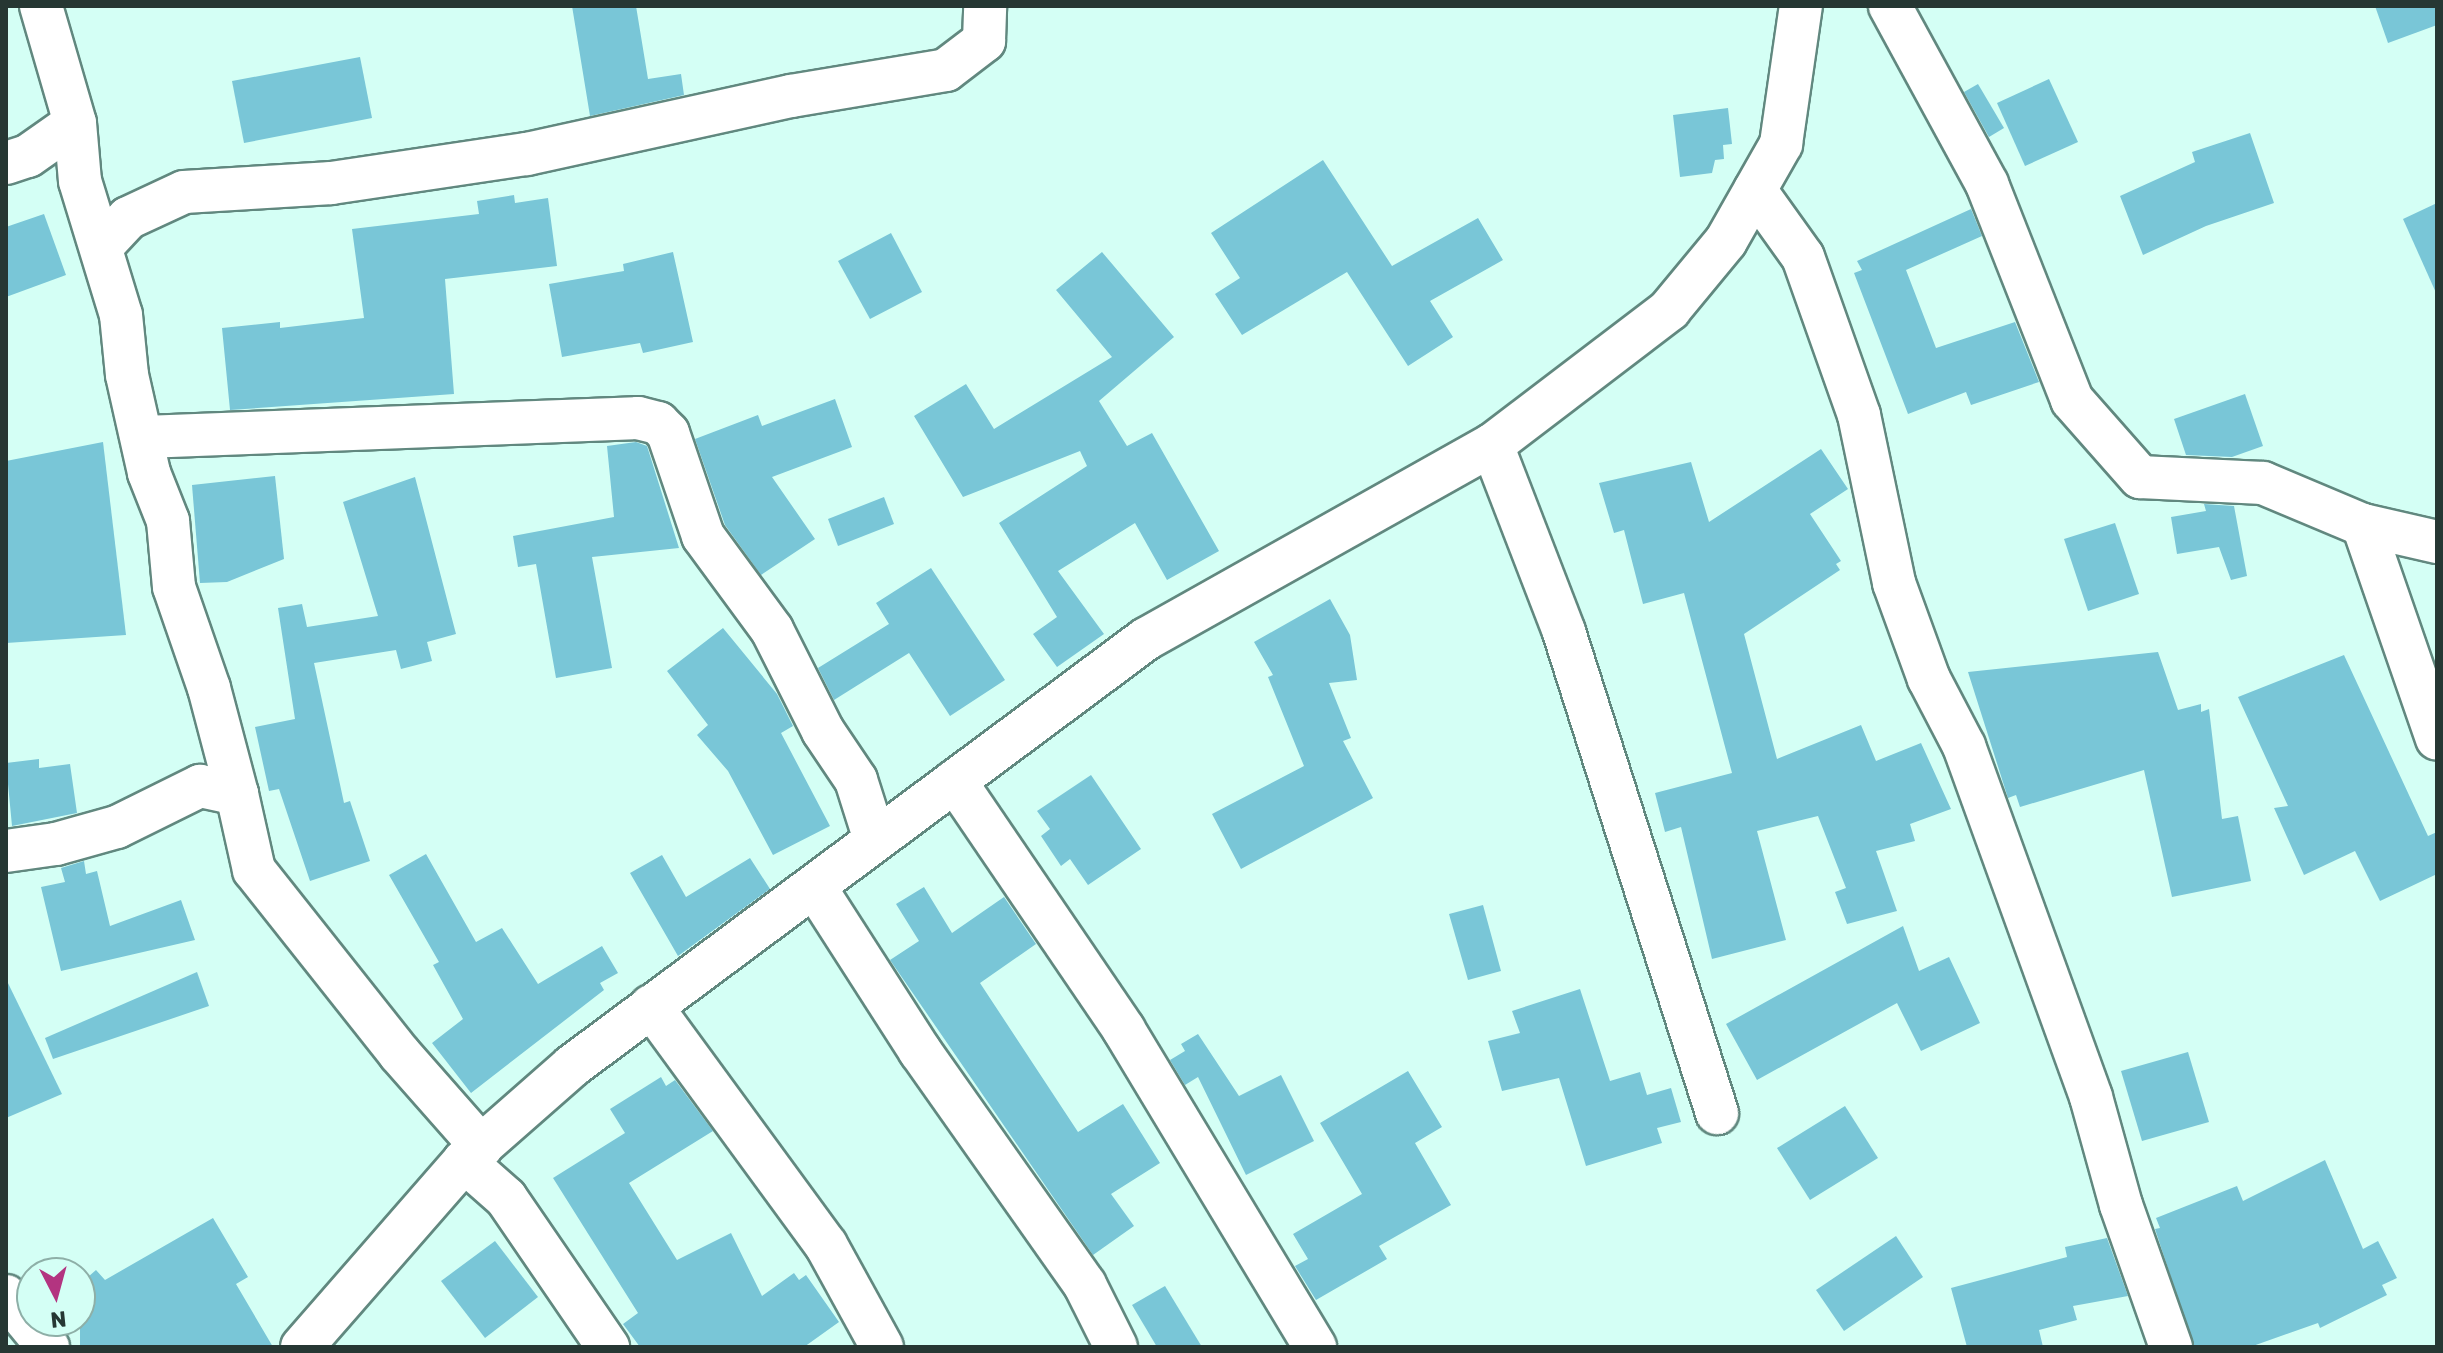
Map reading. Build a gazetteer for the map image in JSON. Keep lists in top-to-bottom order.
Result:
{
  "north": "bottom"
}
